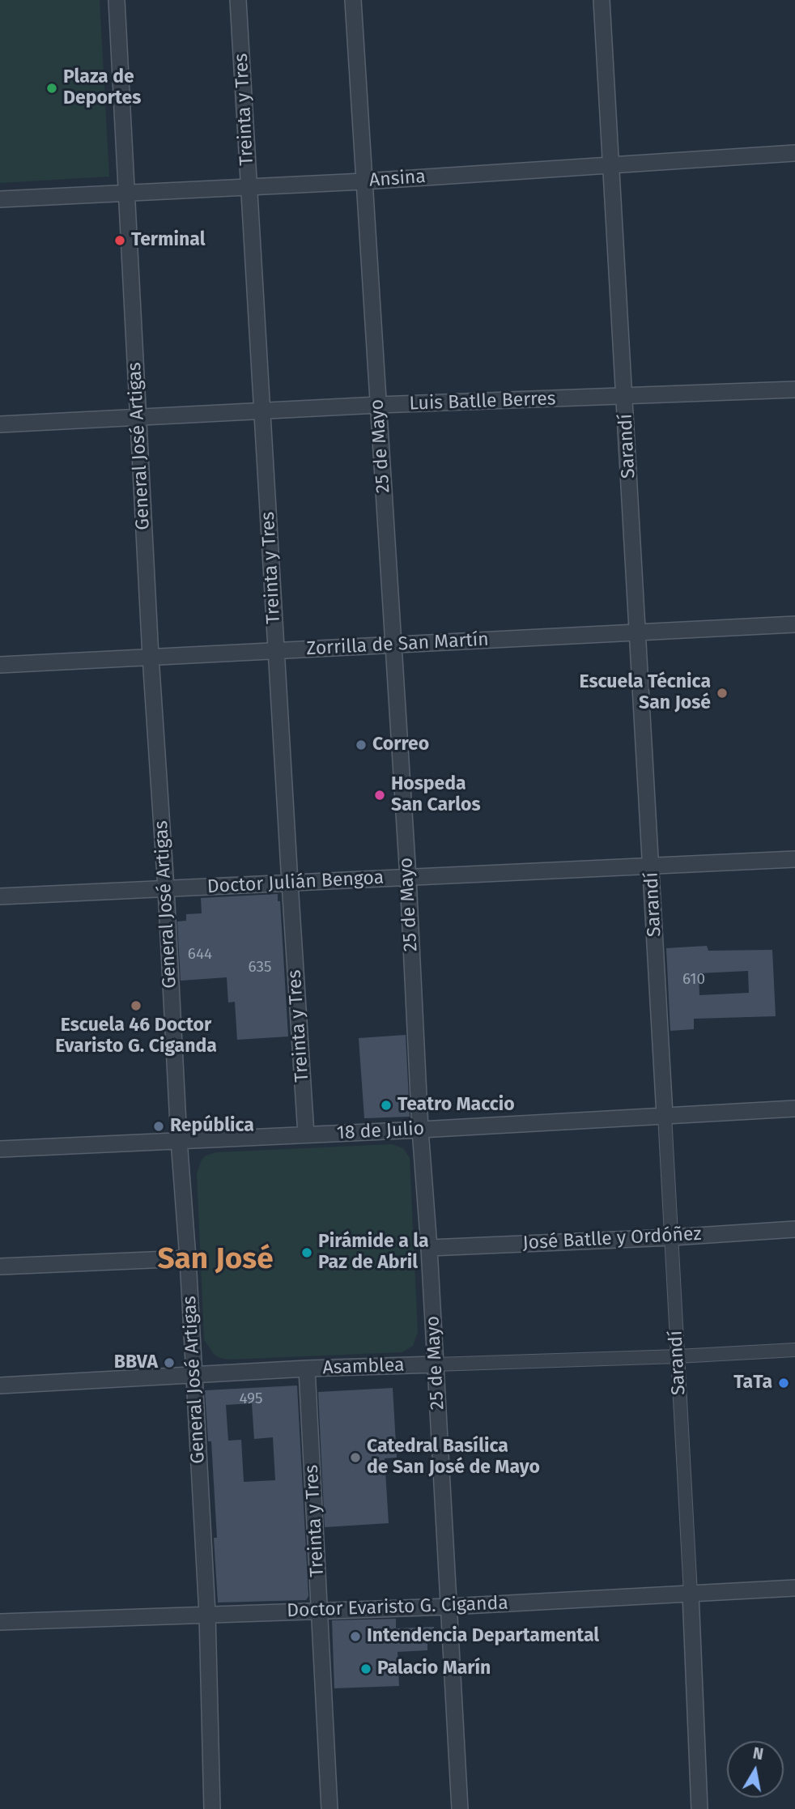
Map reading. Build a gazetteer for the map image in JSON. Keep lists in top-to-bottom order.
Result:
{
  "streets": {
    "street": [
      "Treinta y Tres",
      "Ansina",
      "Luis Batlle Berres",
      "General José Artigas",
      "25 de Mayo",
      "Sarandí",
      "Zorrilla de San Martín",
      "Doctor Julián Bengoa",
      "18 de Julio",
      "José Batlle y Ordóñez",
      "Asamblea",
      "Doctor Evaristo G. Ciganda"
    ]
  },
  "crossings": [
    ["Treinta y Tres", "Ansina"],
    ["Treinta y Tres", "Luis Batlle Berres"],
    ["Treinta y Tres", "Zorrilla de San Martín"],
    ["Treinta y Tres", "Doctor Julián Bengoa"],
    ["Treinta y Tres", "18 de Julio"],
    ["Treinta y Tres", "Asamblea"],
    ["Treinta y Tres", "Doctor Evaristo G. Ciganda"],
    ["Ansina", "General José Artigas"],
    ["Ansina", "25 de Mayo"],
    ["Ansina", "Sarandí"],
    ["Luis Batlle Berres", "General José Artigas"],
    ["Luis Batlle Berres", "25 de Mayo"],
    ["Luis Batlle Berres", "Sarandí"],
    ["General José Artigas", "Zorrilla de San Martín"],
    ["General José Artigas", "Doctor Julián Bengoa"],
    ["General José Artigas", "18 de Julio"],
    ["General José Artigas", "Asamblea"],
    ["General José Artigas", "Doctor Evaristo G. Ciganda"],
    ["25 de Mayo", "Zorrilla de San Martín"],
    ["25 de Mayo", "Doctor Julián Bengoa"],
    ["25 de Mayo", "18 de Julio"],
    ["25 de Mayo", "José Batlle y Ordóñez"],
    ["25 de Mayo", "Asamblea"],
    ["25 de Mayo", "Doctor Evaristo G. Ciganda"],
    ["Sarandí", "Zorrilla de San Martín"],
    ["Sarandí", "Doctor Julián Bengoa"],
    ["Sarandí", "18 de Julio"],
    ["Sarandí", "José Batlle y Ordóñez"],
    ["Sarandí", "Asamblea"],
    ["Sarandí", "Doctor Evaristo G. Ciganda"]
  ],
  "districts": ["San José"],
  "places": [
    "Plaza de Deportes",
    "Terminal",
    "Escuela Técnica San José",
    "Correo",
    "Hospeda San Carlos",
    "Escuela 46 Doctor Evaristo G. Ciganda",
    "Teatro Maccio",
    "República",
    "Pirámide a la Paz de Abril",
    "BBVA",
    "TaTa",
    "Catedral Basílica de San José de Mayo",
    "Intendencia Departamental",
    "Palacio Marín"
  ],
  "house_numbers": [
    "644",
    "635",
    "610",
    "495"
  ],
  "north": "top"
}
